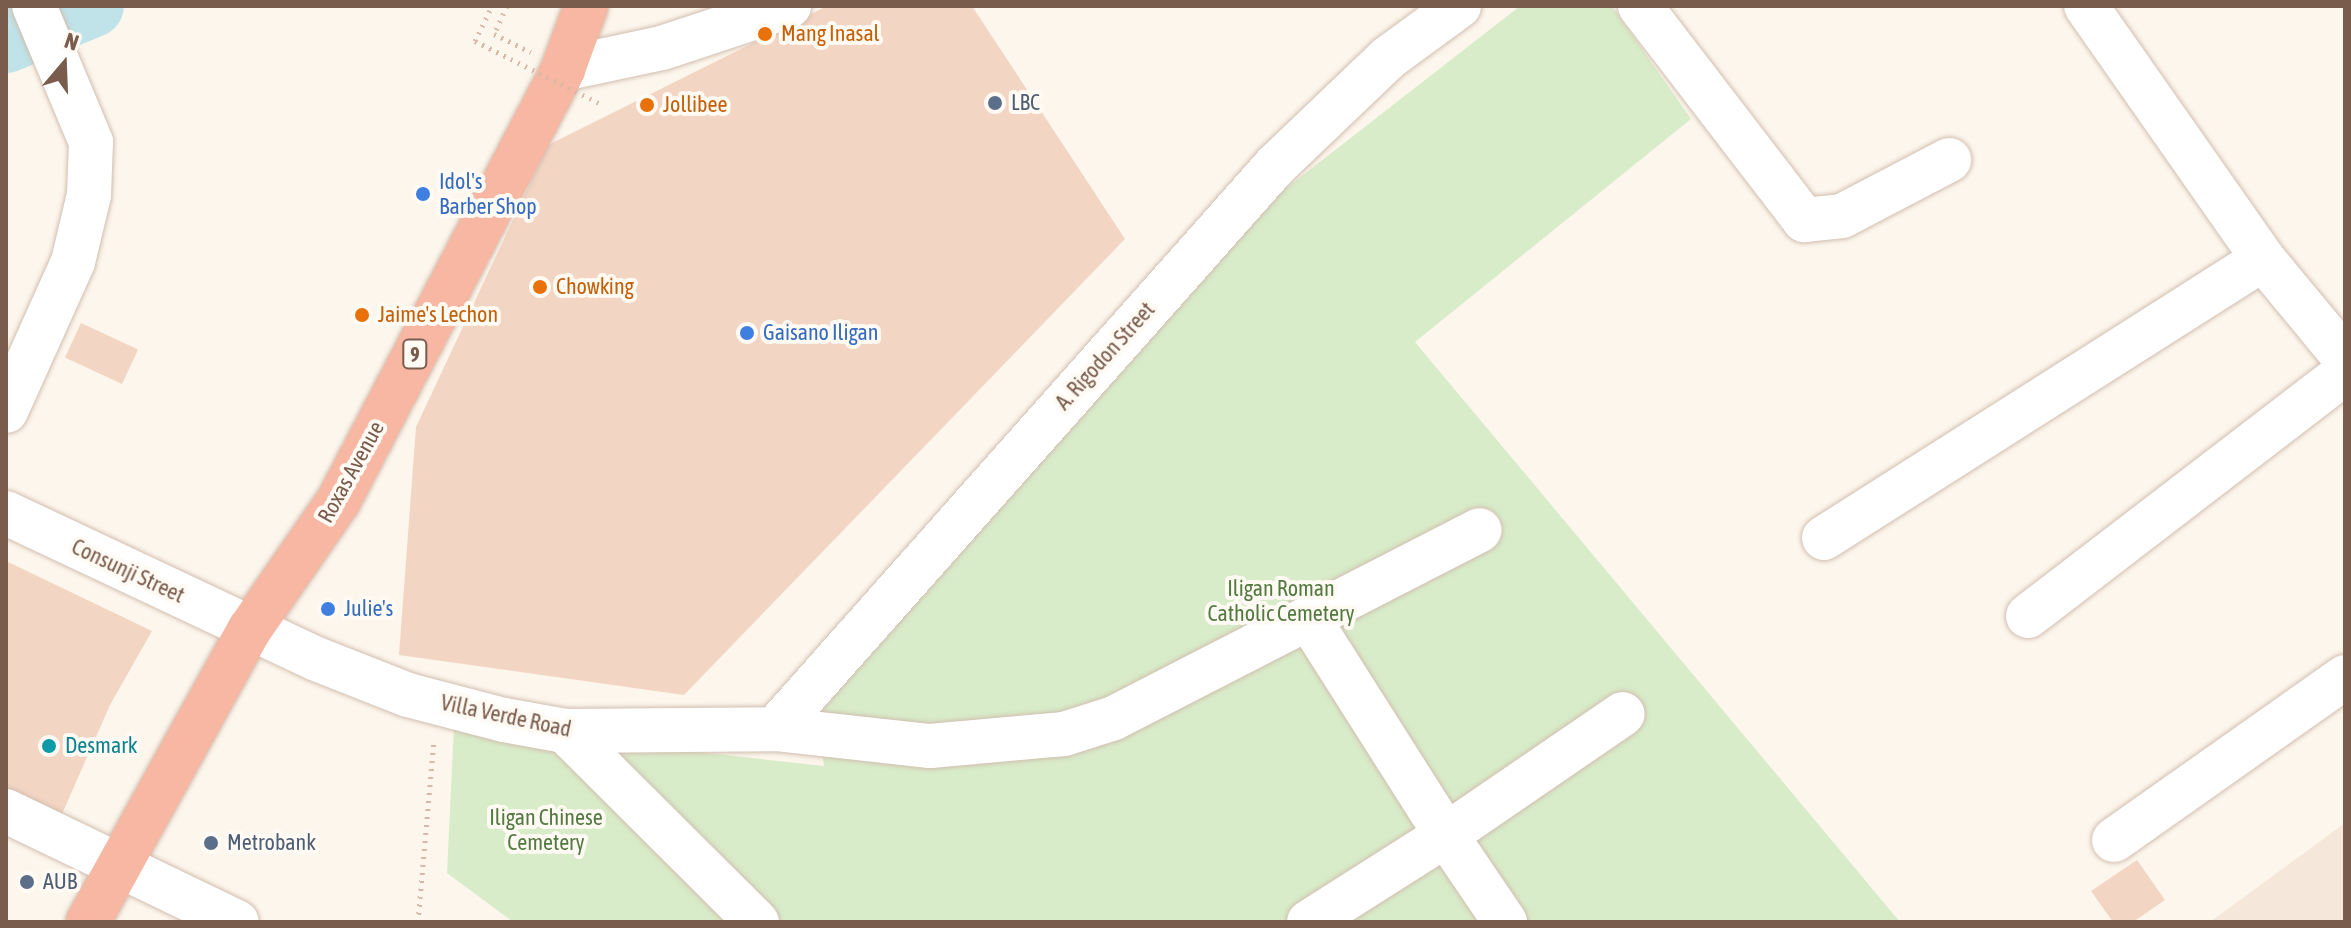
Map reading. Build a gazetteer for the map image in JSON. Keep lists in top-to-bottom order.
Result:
{
  "streets": {
    "highway": ["9", "Roxas Avenue"],
    "street": ["A. Rigodon Street", "Consunji Street", "Villa Verde Road"]
  },
  "crossings": [
    ["A. Rigodon Street", "Villa Verde Road"],
    ["Roxas Avenue", "Consunji Street"],
    ["Roxas Avenue", "Villa Verde Road"],
    ["Consunji Street", "Villa Verde Road"]
  ],
  "parks": ["Iligan Roman Catholic Cemetery", "Iligan Chinese Cemetery"],
  "places": [
    "Mang Inasal",
    "LBC",
    "Jollibee",
    "Idol's Barber Shop",
    "Chowking",
    "Jaime's Lechon",
    "Gaisano Iligan",
    "Julie's",
    "Desmark",
    "Metrobank",
    "AUB"
  ],
  "north": "top"
}
